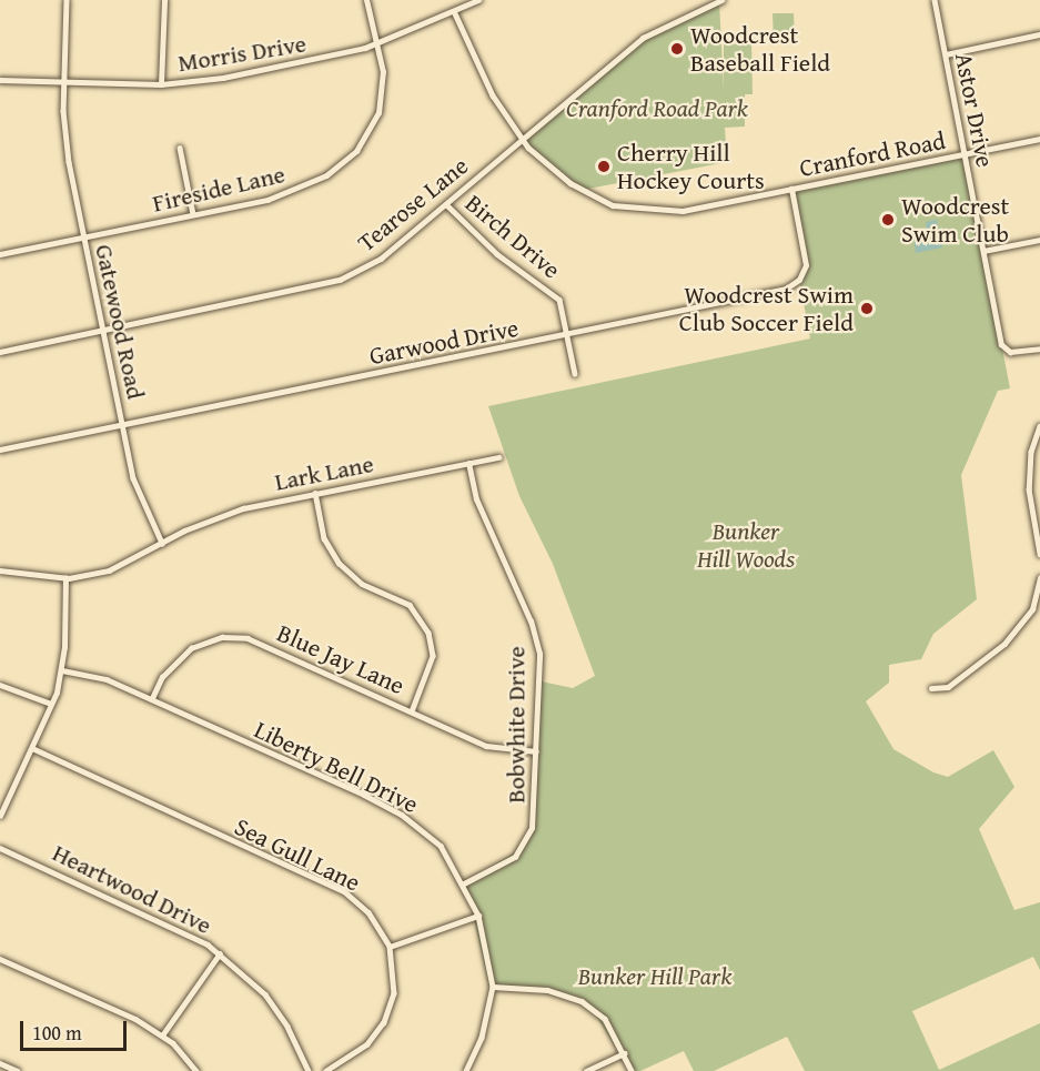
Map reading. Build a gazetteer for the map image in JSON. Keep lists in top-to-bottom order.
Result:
{
  "streets": {
    "street": [
      "Morris Drive",
      "Astor Drive",
      "Cranford Road",
      "Fireside Lane",
      "Tearose Lane",
      "Birch Drive",
      "Gatewood Road",
      "Garwood Drive",
      "Lark Lane",
      "Blue Jay Lane",
      "Bobwhite Drive",
      "Liberty Bell Drive",
      "Sea Gull Lane",
      "Heartwood Drive"
    ]
  },
  "crossings": [
    ["Morris Drive", "Cranford Road"],
    ["Morris Drive", "Fireside Lane"],
    ["Morris Drive", "Gatewood Road"],
    ["Astor Drive", "Cranford Road"],
    ["Cranford Road", "Tearose Lane"],
    ["Cranford Road", "Garwood Drive"],
    ["Fireside Lane", "Gatewood Road"],
    ["Tearose Lane", "Birch Drive"],
    ["Tearose Lane", "Gatewood Road"],
    ["Birch Drive", "Garwood Drive"],
    ["Gatewood Road", "Garwood Drive"],
    ["Gatewood Road", "Lark Lane"],
    ["Lark Lane", "Bobwhite Drive"],
    ["Blue Jay Lane", "Bobwhite Drive"],
    ["Blue Jay Lane", "Liberty Bell Drive"],
    ["Bobwhite Drive", "Liberty Bell Drive"]
  ],
  "parks": ["Cranford Road Park", "Bunker Hill Woods", "Bunker Hill Park"],
  "places": [
    "Woodcrest Baseball Field",
    "Cherry Hill Hockey Courts",
    "Woodcrest Swim Club",
    "Woodcrest Swim Club Soccer Field"
  ],
  "scale_bar": "100 m"
}
